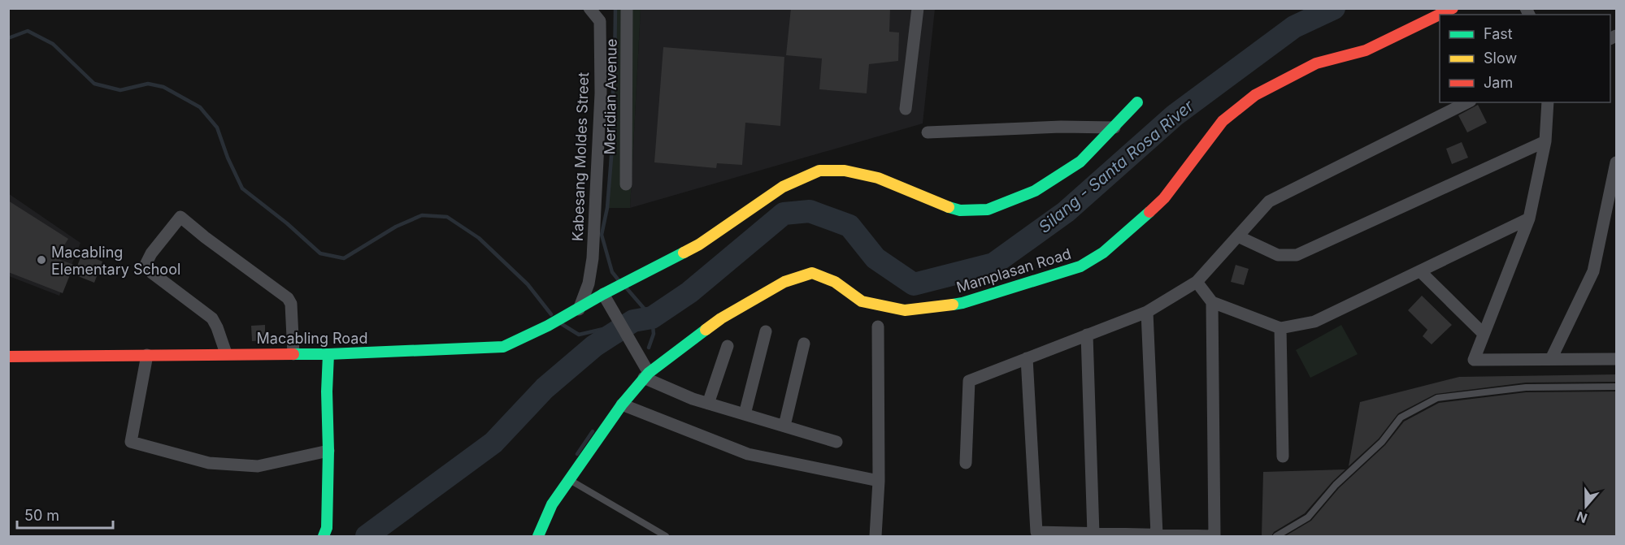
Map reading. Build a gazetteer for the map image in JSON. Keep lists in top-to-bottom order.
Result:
{
  "streets": {
    "street": [
      "Meridian Avenue",
      "Kabesang Moldes Street",
      "Mamplasan Road",
      "Macabling Road"
    ]
  },
  "crossings": [
    ["Kabesang Moldes Street", "Macabling Road"]
  ],
  "water": ["Silang - Santa Rosa River"],
  "places": ["Macabling Elementary School"],
  "legend": ["Fast", "Slow", "Jam"],
  "scale_bar": "50 m",
  "north": "bottom"
}
